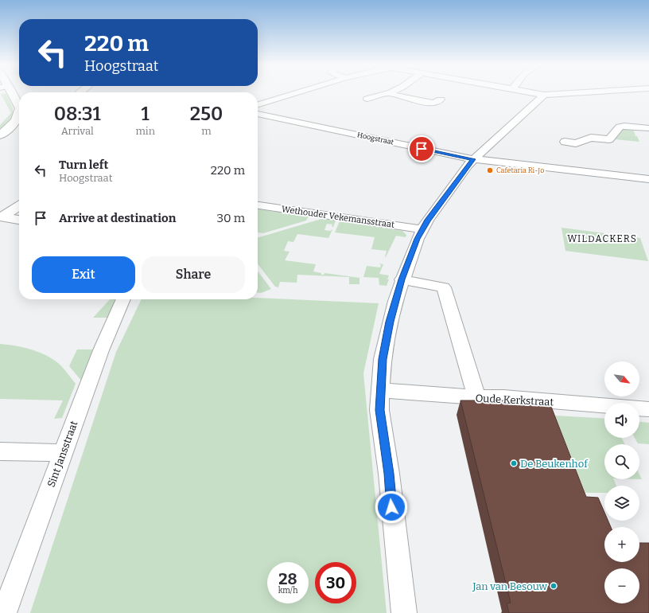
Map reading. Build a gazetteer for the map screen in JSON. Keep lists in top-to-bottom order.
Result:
{
  "streets": {
    "street": [
      "Hoogstraat",
      "Wethouder Vekemansstraat",
      "Oude Kerkstraat",
      "Sint Jansstraat"
    ]
  },
  "districts": ["WILDACKERS"],
  "places": ["Cafetaria Ri-Jo", "De Beukenhof", "Jan van Besouw"],
  "north": "bottom right",
  "page": {
    "turn": ["220 m", "Hoogstraat"],
    "eta": [
      "08:31",
      "Arrival",
      "1",
      "min",
      "250",
      "m"
    ],
    "list": [
      {
        "name": "Turn left",
        "note": "Hoogstraat",
        "value": "220 m"
      },
      {
        "name": "Arrive at destination",
        "value": "30 m"
      }
    ],
    "buttons": ["Exit", "Share"],
    "map_buttons": ["+", "−"],
    "speed": "28 km/h",
    "limit": "30"
  }
}
